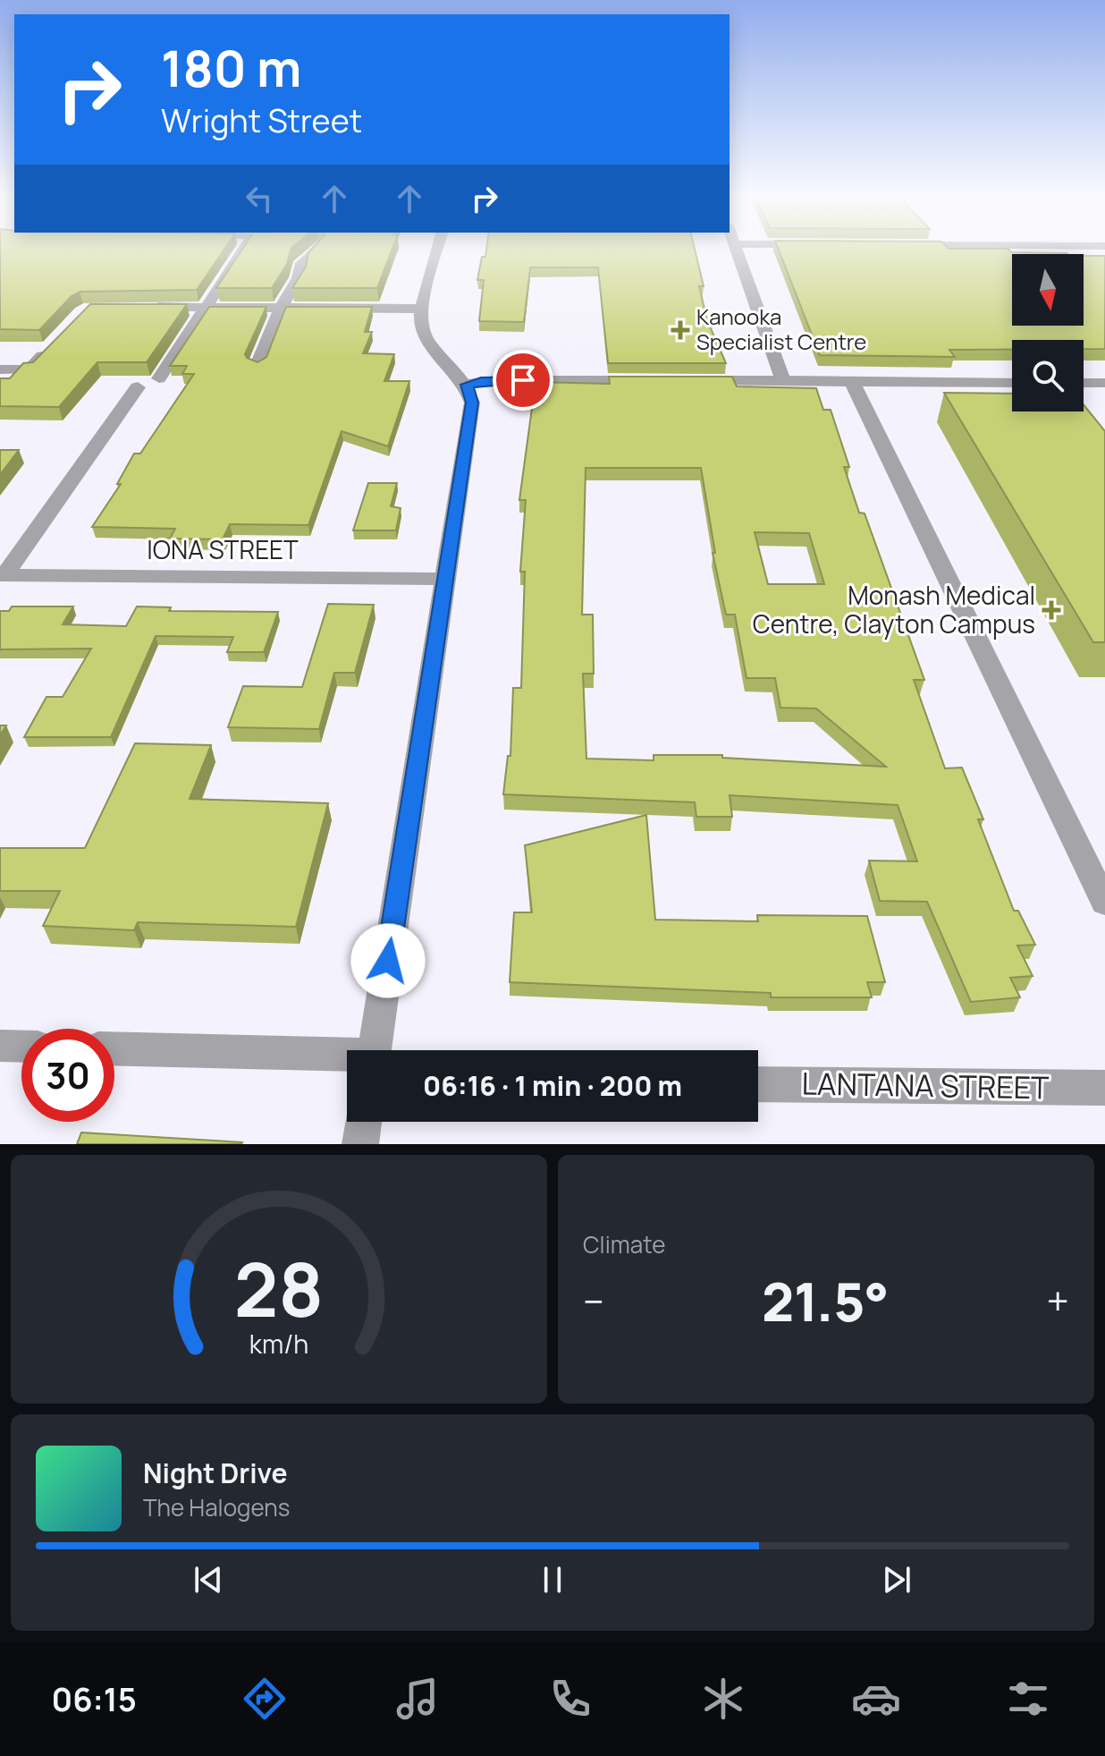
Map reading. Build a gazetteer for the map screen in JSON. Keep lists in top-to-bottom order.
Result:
{
  "streets": {
    "street": ["IONA STREET", "LANTANA STREET"]
  },
  "places": {
    "health": ["Kanooka Specialist Centre", "Monash Medical Centre, Clayton Campus"]
  },
  "north": "bottom",
  "page": {
    "turn": ["180 m", "Wright Street"],
    "limit": "30",
    "trip": "06:16 · 1 min · 200 m",
    "tile": "Climate",
    "heat": ["−", "21.5°", "+"],
    "song": ["Night Drive", "The Halogens"],
    "tabs": "06:15",
    "gauge": ["28", "km/h"]
  }
}
